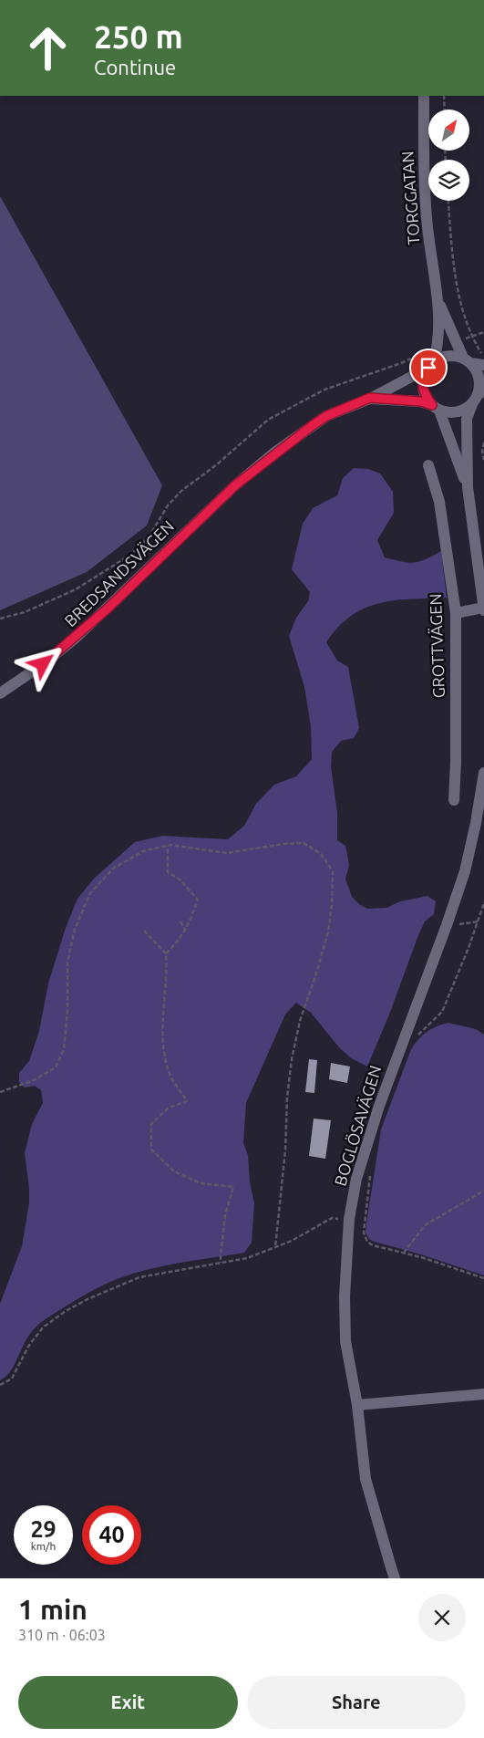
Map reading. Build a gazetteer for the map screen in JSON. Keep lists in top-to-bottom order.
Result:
{
  "streets": {
    "street": [
      "TORGGATAN",
      "BREDSANDSVÄGEN",
      "GROTTVÄGEN",
      "BOGLÖSAVÄGEN"
    ]
  },
  "crossings": [
    ["TORGGATAN", "BREDSANDSVÄGEN"]
  ],
  "north": "top right",
  "page": {
    "turn": ["250 m", "Continue"],
    "speed": "29 km/h",
    "limit": "40",
    "heading": ["1 min", "310 m · 06:03"],
    "buttons": ["Exit", "Share"]
  }
}
